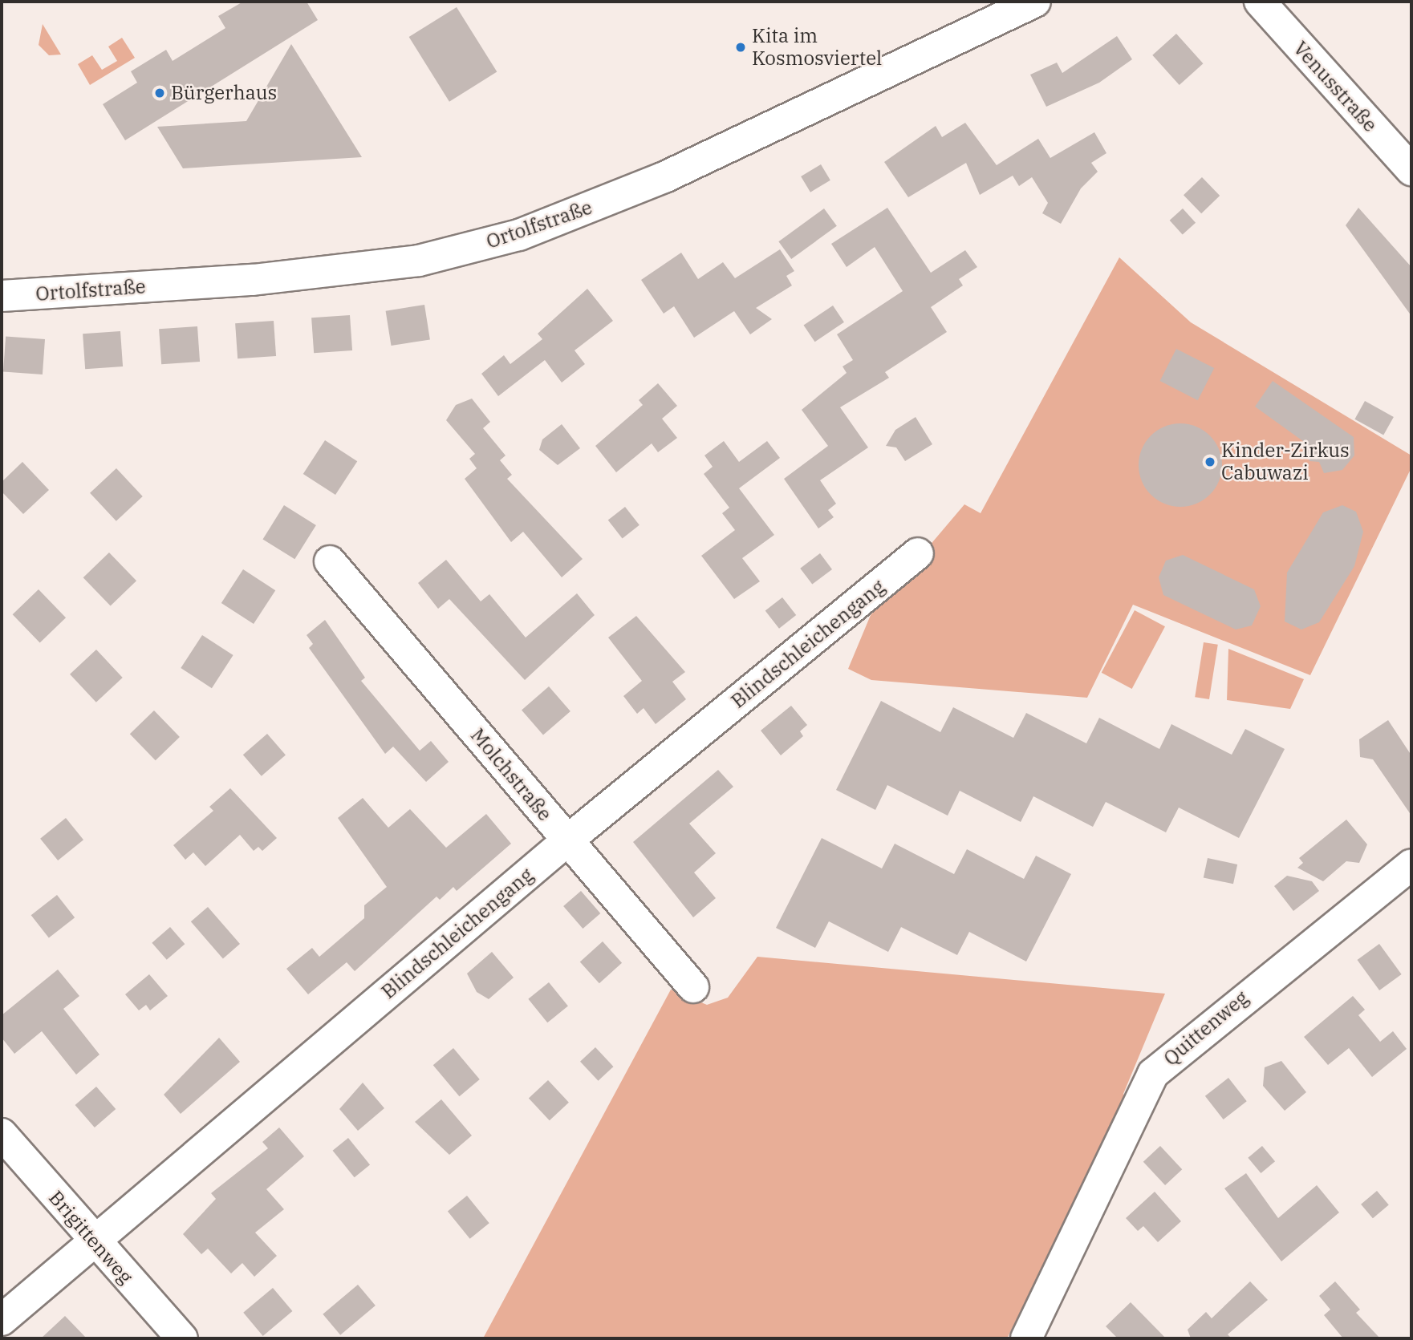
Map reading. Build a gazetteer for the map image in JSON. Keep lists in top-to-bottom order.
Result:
{
  "streets": {
    "street": [
      "Venusstraße",
      "Ortolfstraße",
      "Blindschleichengang",
      "Molchstraße",
      "Quittenweg",
      "Brigittenweg"
    ]
  },
  "crossings": [
    ["Blindschleichengang", "Molchstraße"],
    ["Blindschleichengang", "Brigittenweg"]
  ],
  "places": ["Kita im Kosmosviertel", "Bürgerhaus", "Kinder-Zirkus Cabuwazi"]
}
